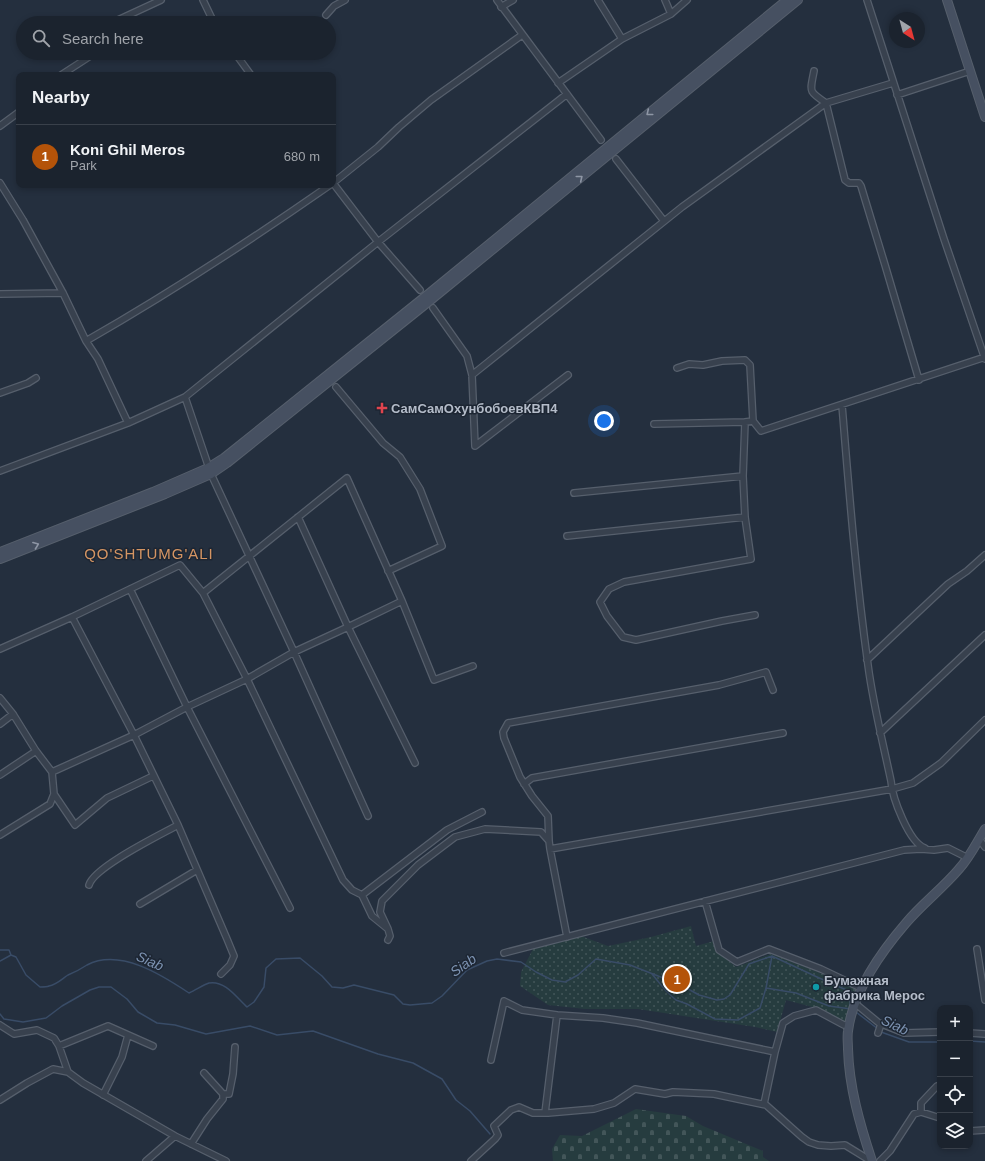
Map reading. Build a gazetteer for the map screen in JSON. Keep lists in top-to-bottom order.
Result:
{
  "districts": ["QO'SHTUMG'ALI"],
  "water": ["Siab"],
  "places": {
    "health": ["СамСамОхунбобоевКВП4"],
    "other": ["Бумажная фабрика Мерос"]
  },
  "north": "bottom right",
  "page": {
    "search": "Search here",
    "heading": "Nearby",
    "list": [
      {
        "mark": "1",
        "name": "Koni Ghil Meros",
        "note": "Park",
        "value": "680 m"
      }
    ],
    "pins": "1",
    "map_buttons": ["+", "−"]
  }
}
